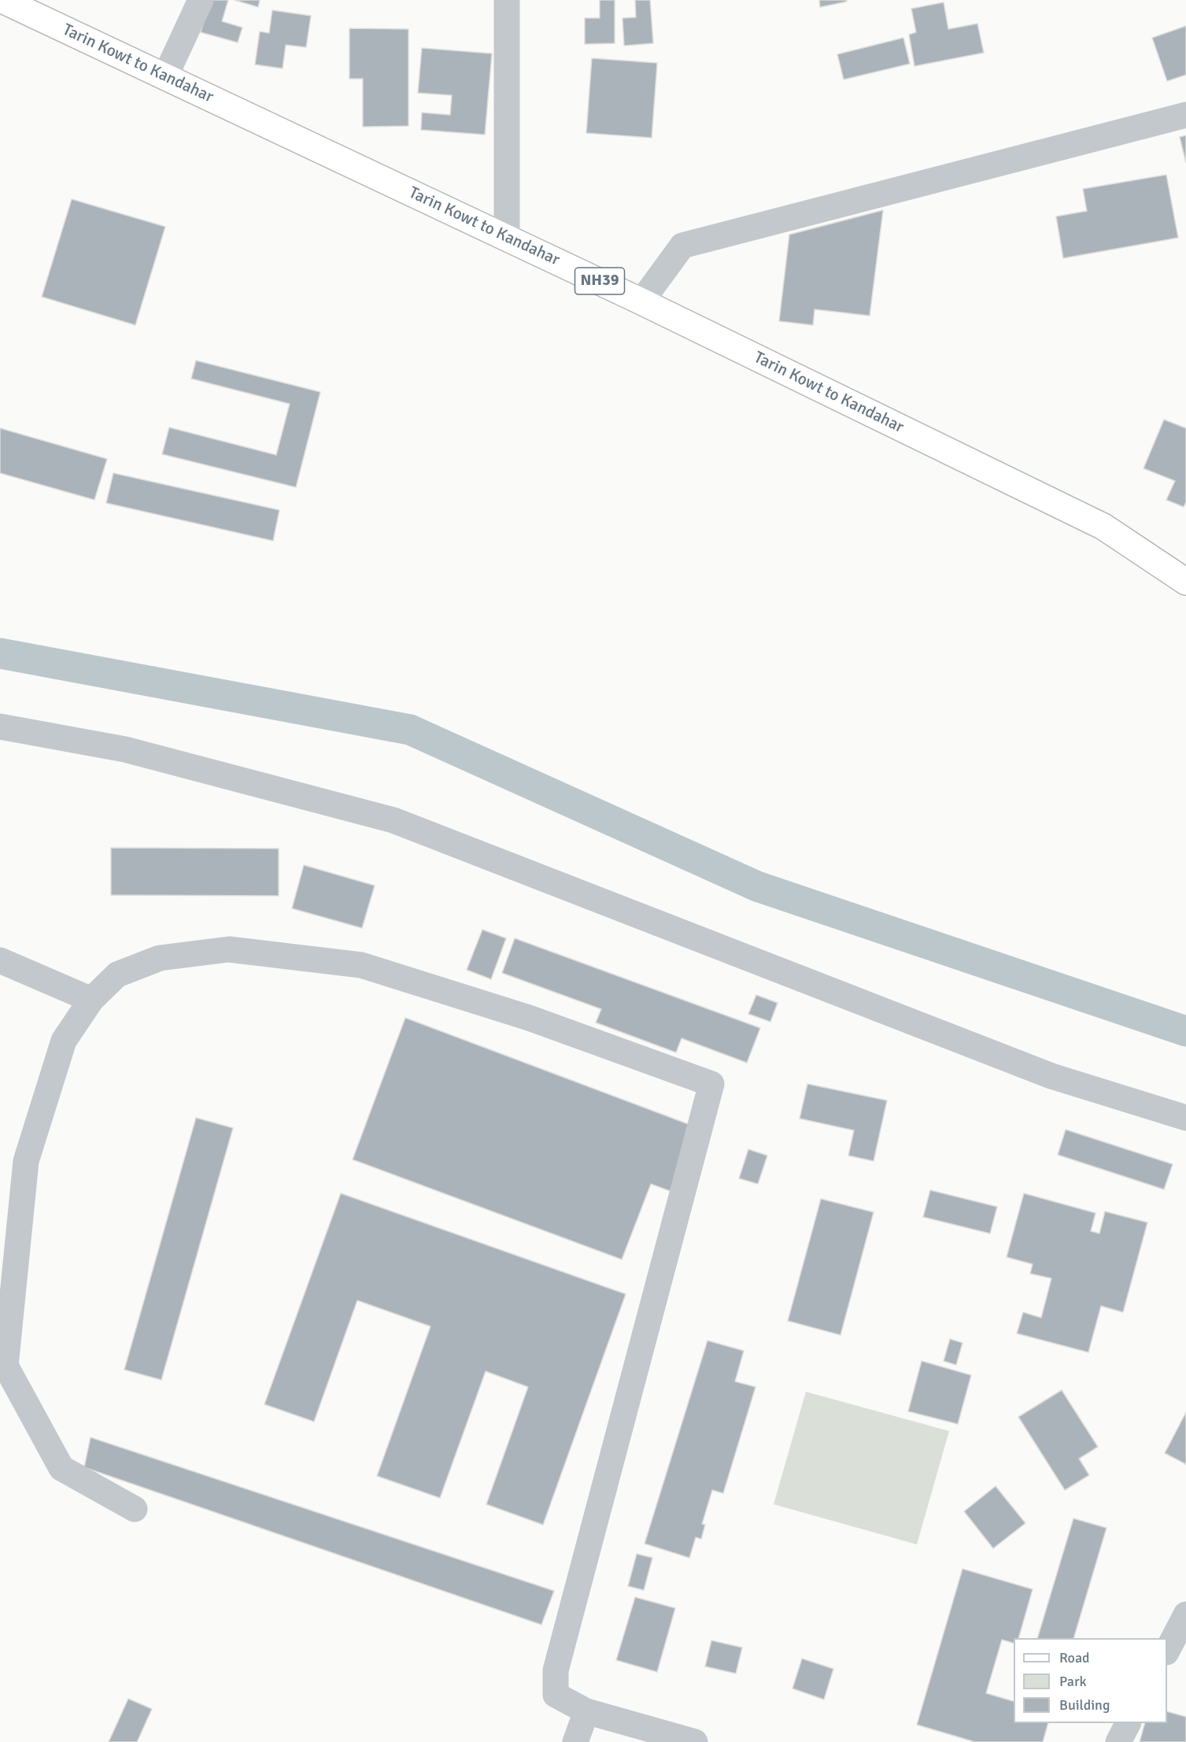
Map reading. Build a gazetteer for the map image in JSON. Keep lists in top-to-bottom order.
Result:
{
  "streets": {
    "main road": ["Tarin Kowt to Kandahar", "NH39"]
  },
  "legend": ["Road", "Park", "Building"]
}
